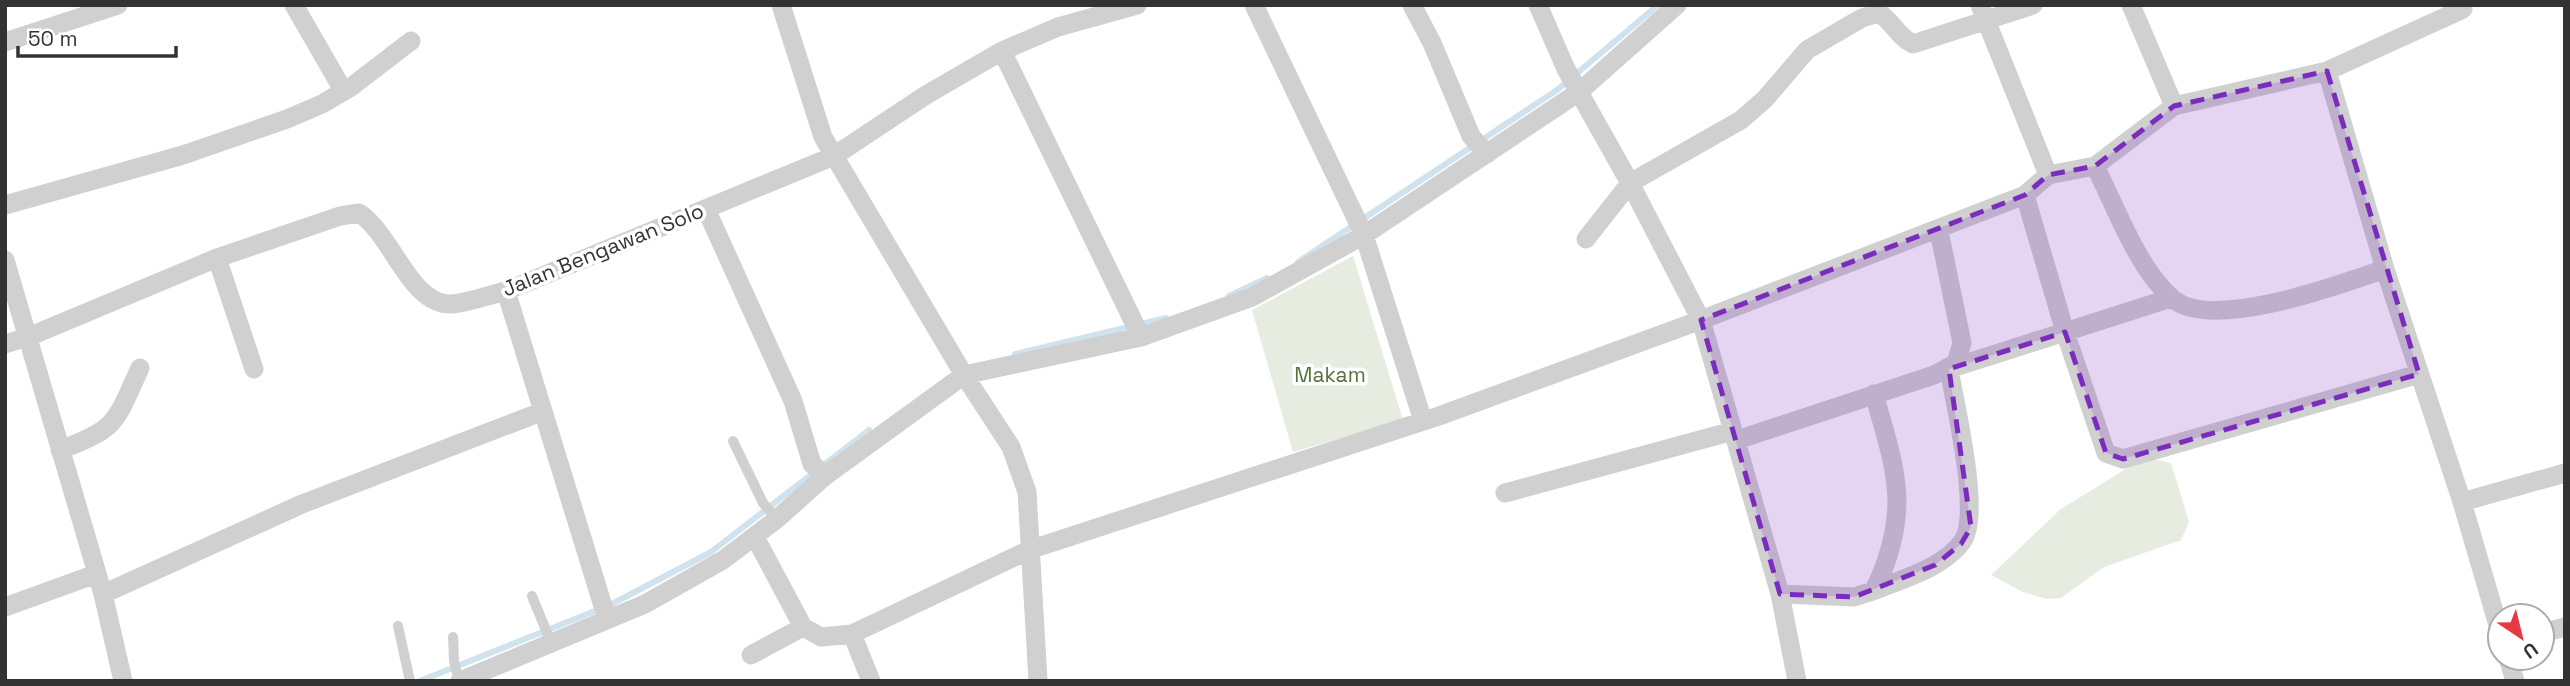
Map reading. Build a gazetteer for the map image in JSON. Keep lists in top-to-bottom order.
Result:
{
  "streets": {
    "street": ["Jalan Bengawan Solo"]
  },
  "parks": ["Makam"],
  "scale_bar": "50 m",
  "north": "bottom right"
}
